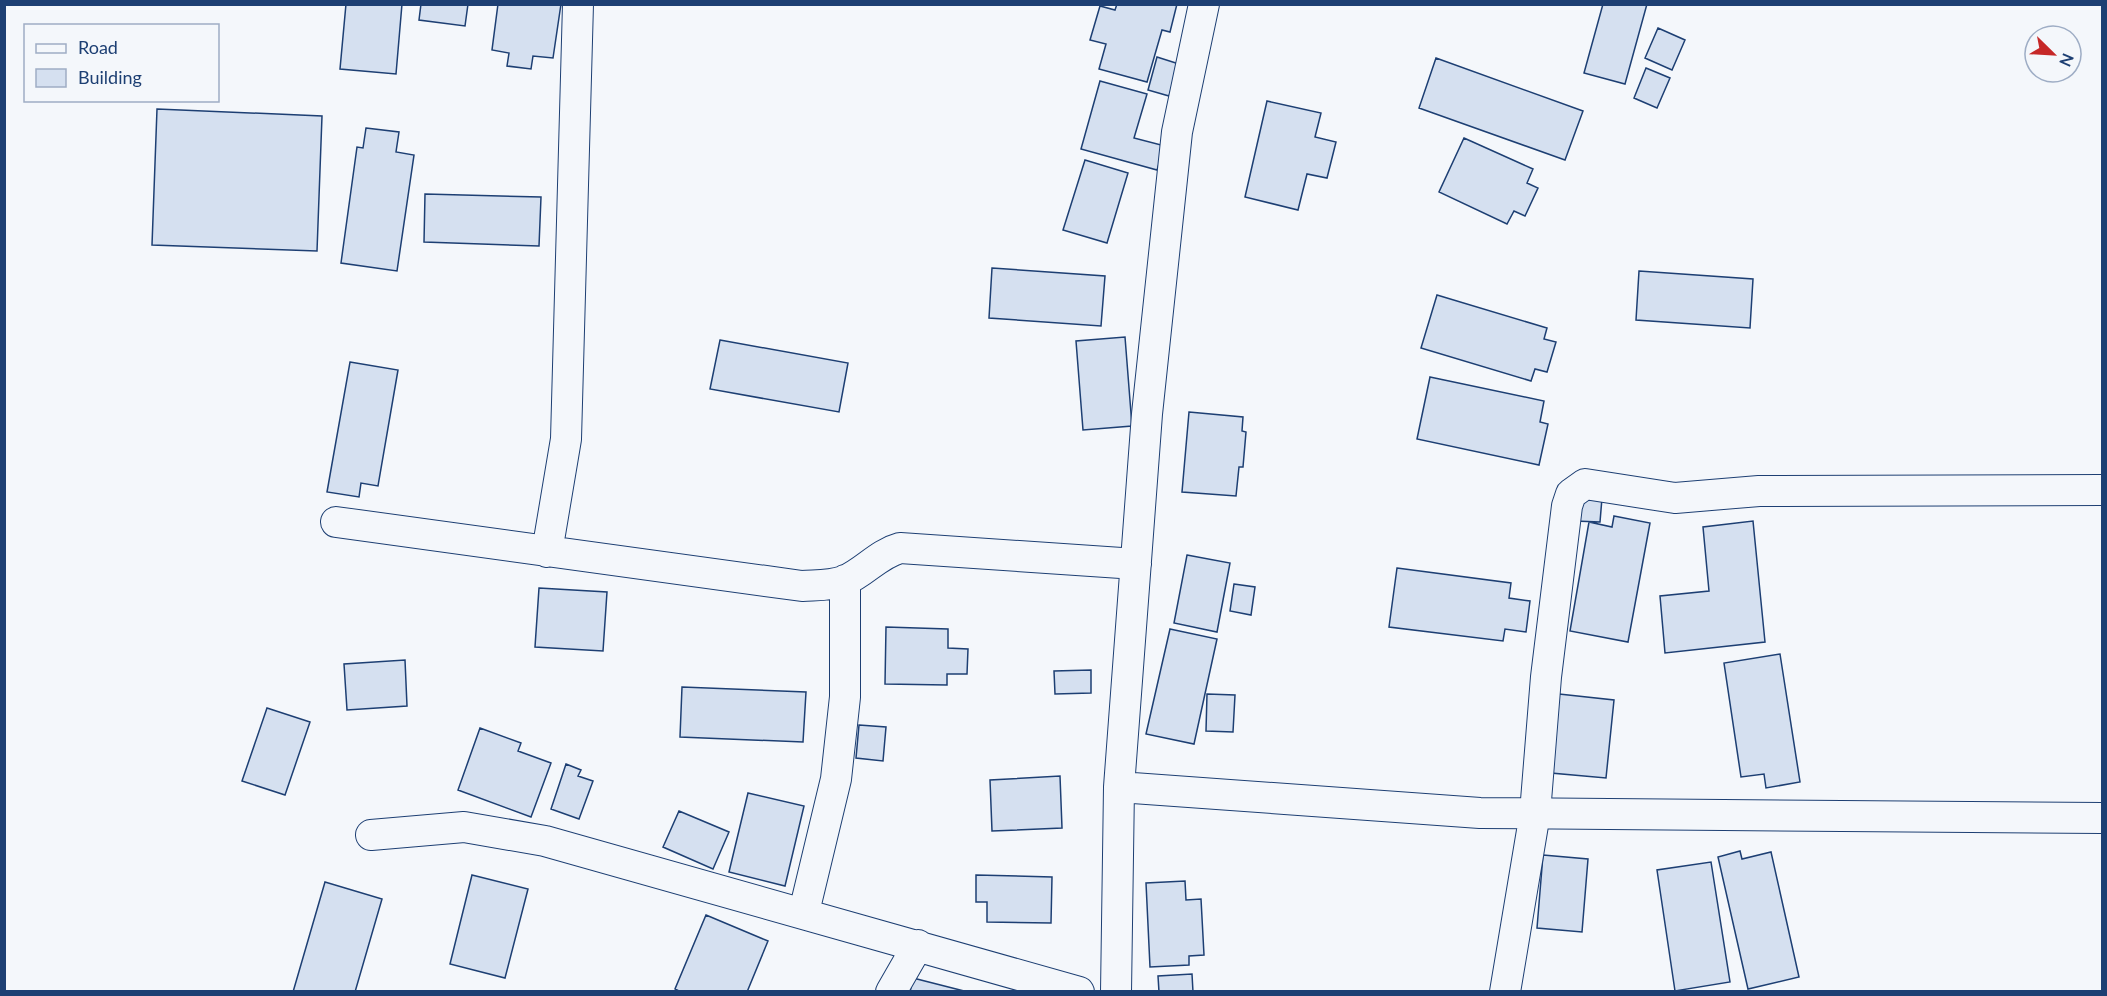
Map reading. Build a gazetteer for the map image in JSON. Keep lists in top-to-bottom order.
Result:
{
  "legend": ["Road", "Building"],
  "north": "bottom right"
}
